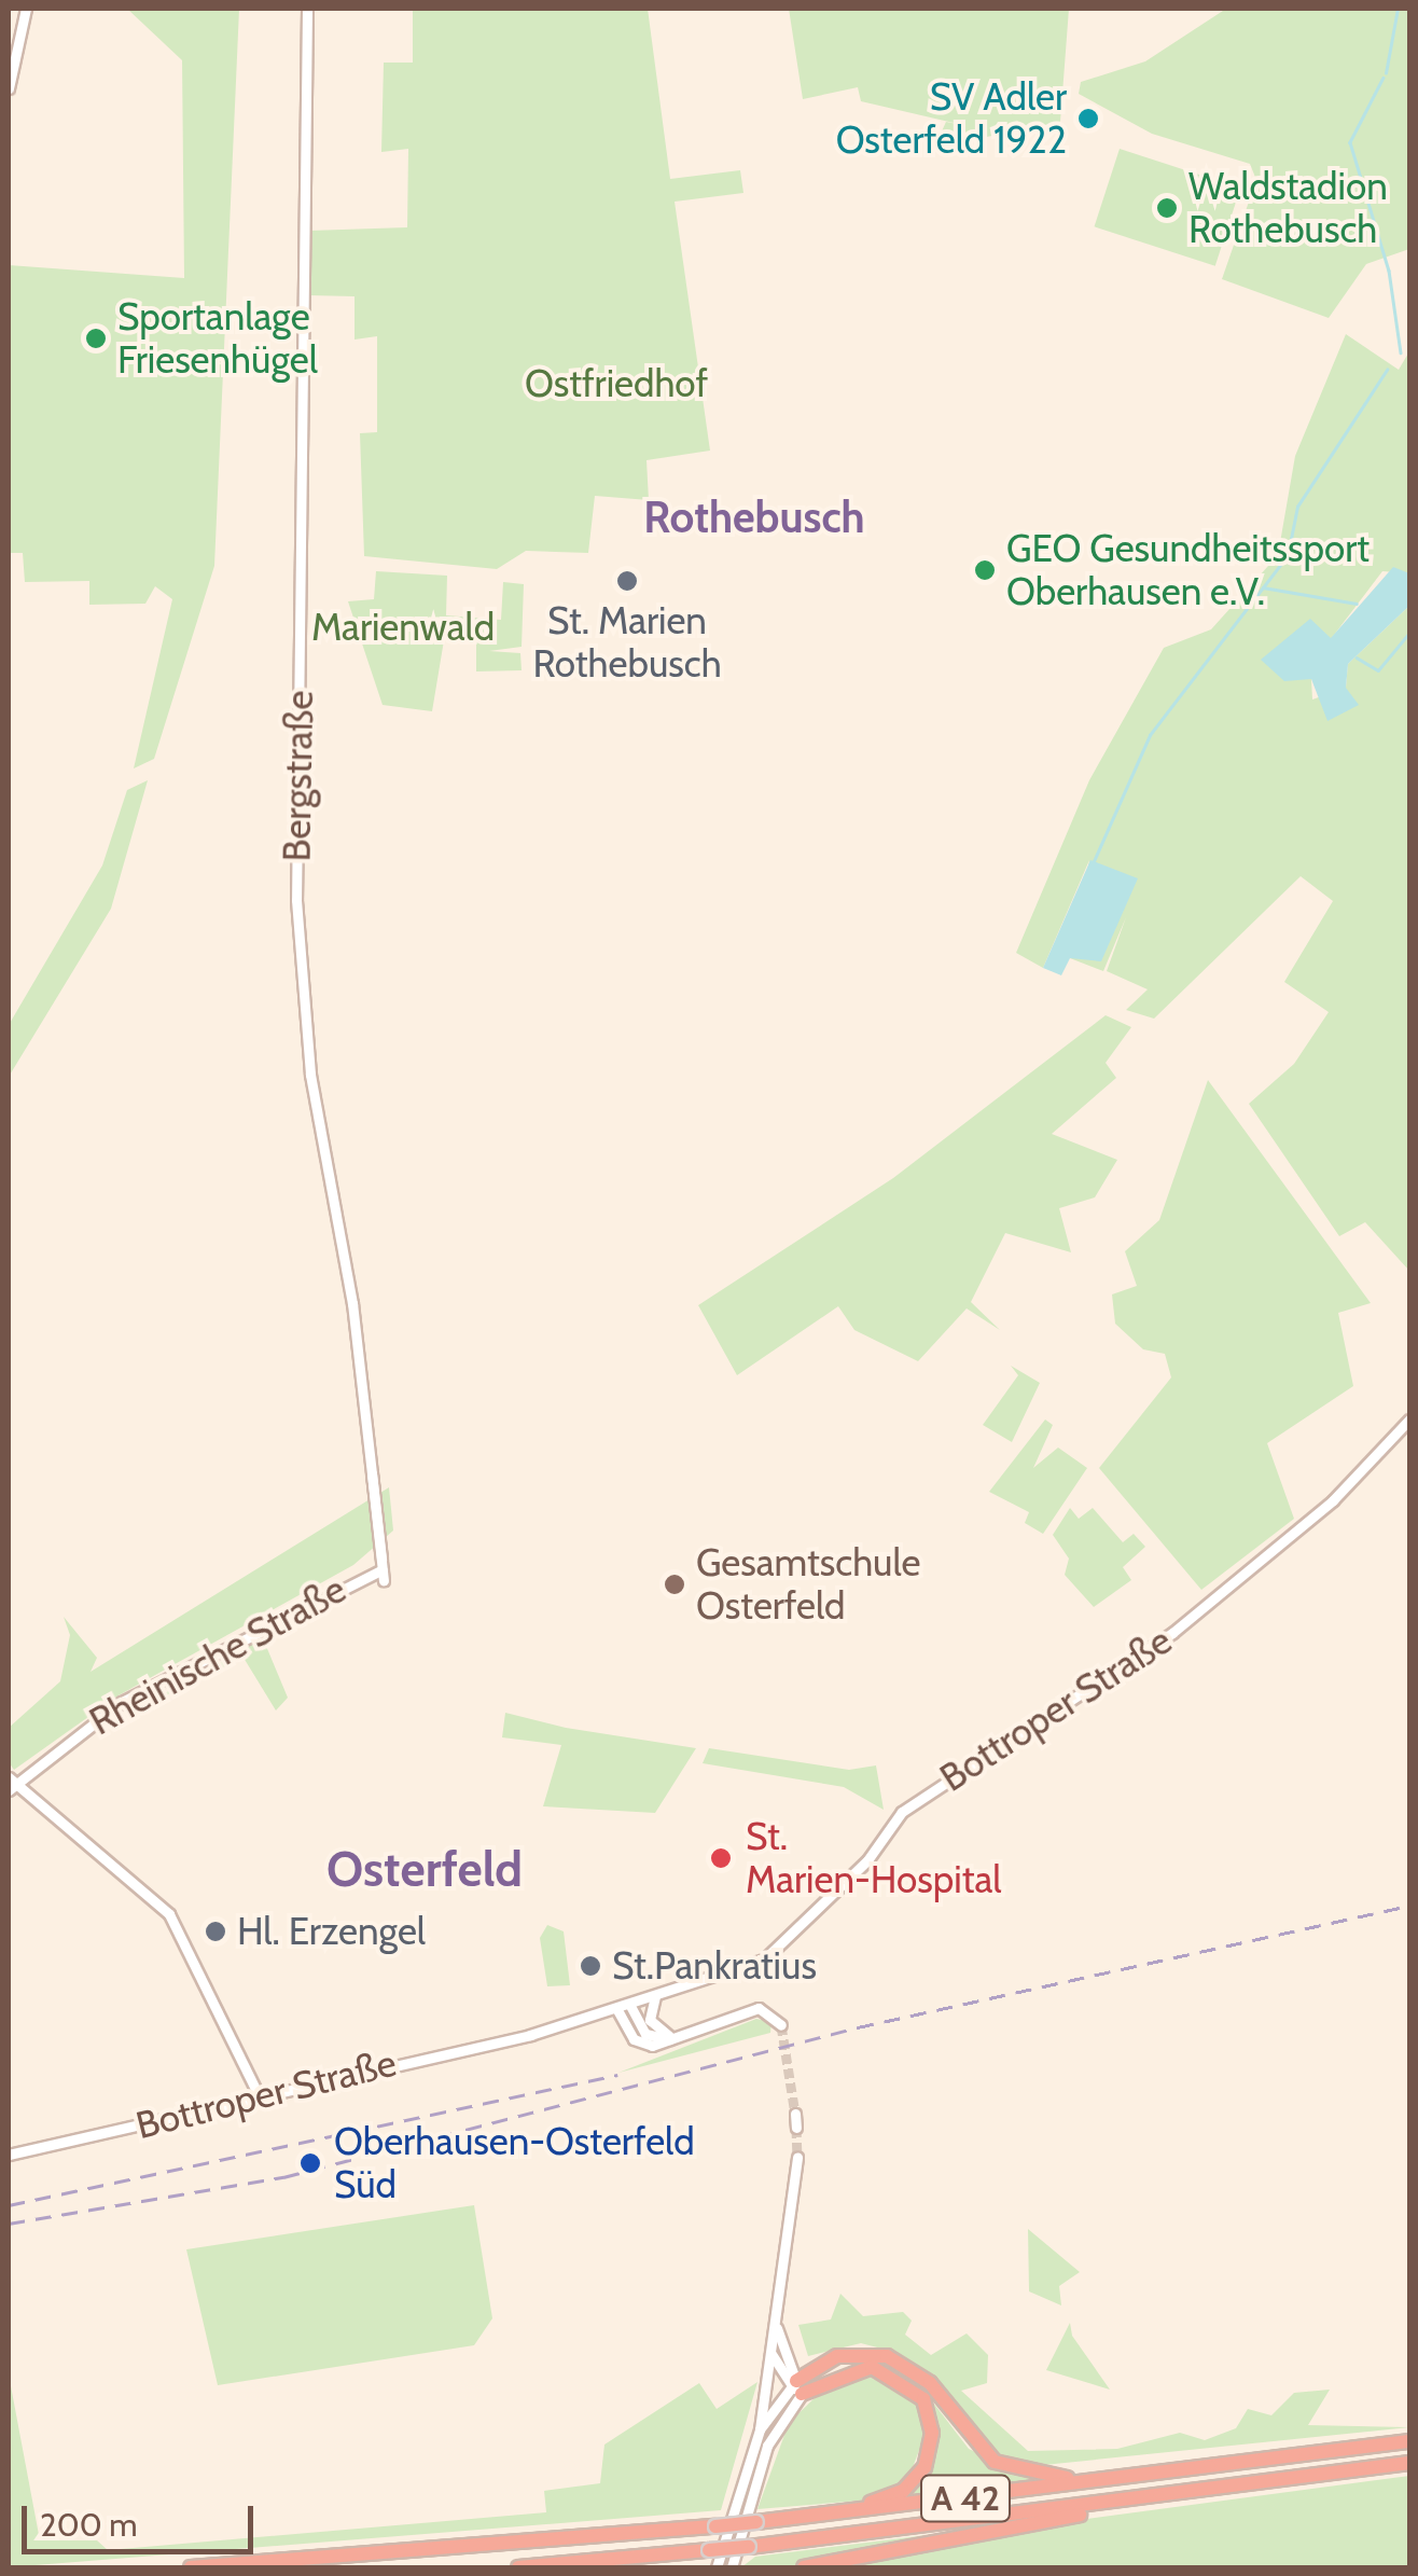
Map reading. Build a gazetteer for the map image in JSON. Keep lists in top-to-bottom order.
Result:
{
  "streets": {
    "highway": ["A 42"],
    "main road": ["Bergstraße", "Rheinische Straße", "Bottroper Straße"]
  },
  "crossings": [
    ["Bergstraße", "Rheinische Straße"]
  ],
  "districts": ["Rothebusch", "Osterfeld"],
  "parks": ["Ostfriedhof", "Marienwald"],
  "places": [
    "SV Adler Osterfeld 1922",
    "Waldstadion Rothebusch",
    "Sportanlage Friesenhügel",
    "GEO Gesundheitssport Oberhausen e.V.",
    "St. Marien Rothebusch",
    "Gesamtschule Osterfeld",
    "St. Marien-Hospital",
    "Hl. Erzengel",
    "St.Pankratius",
    "Oberhausen-Osterfeld Süd"
  ],
  "scale_bar": "200 m"
}
